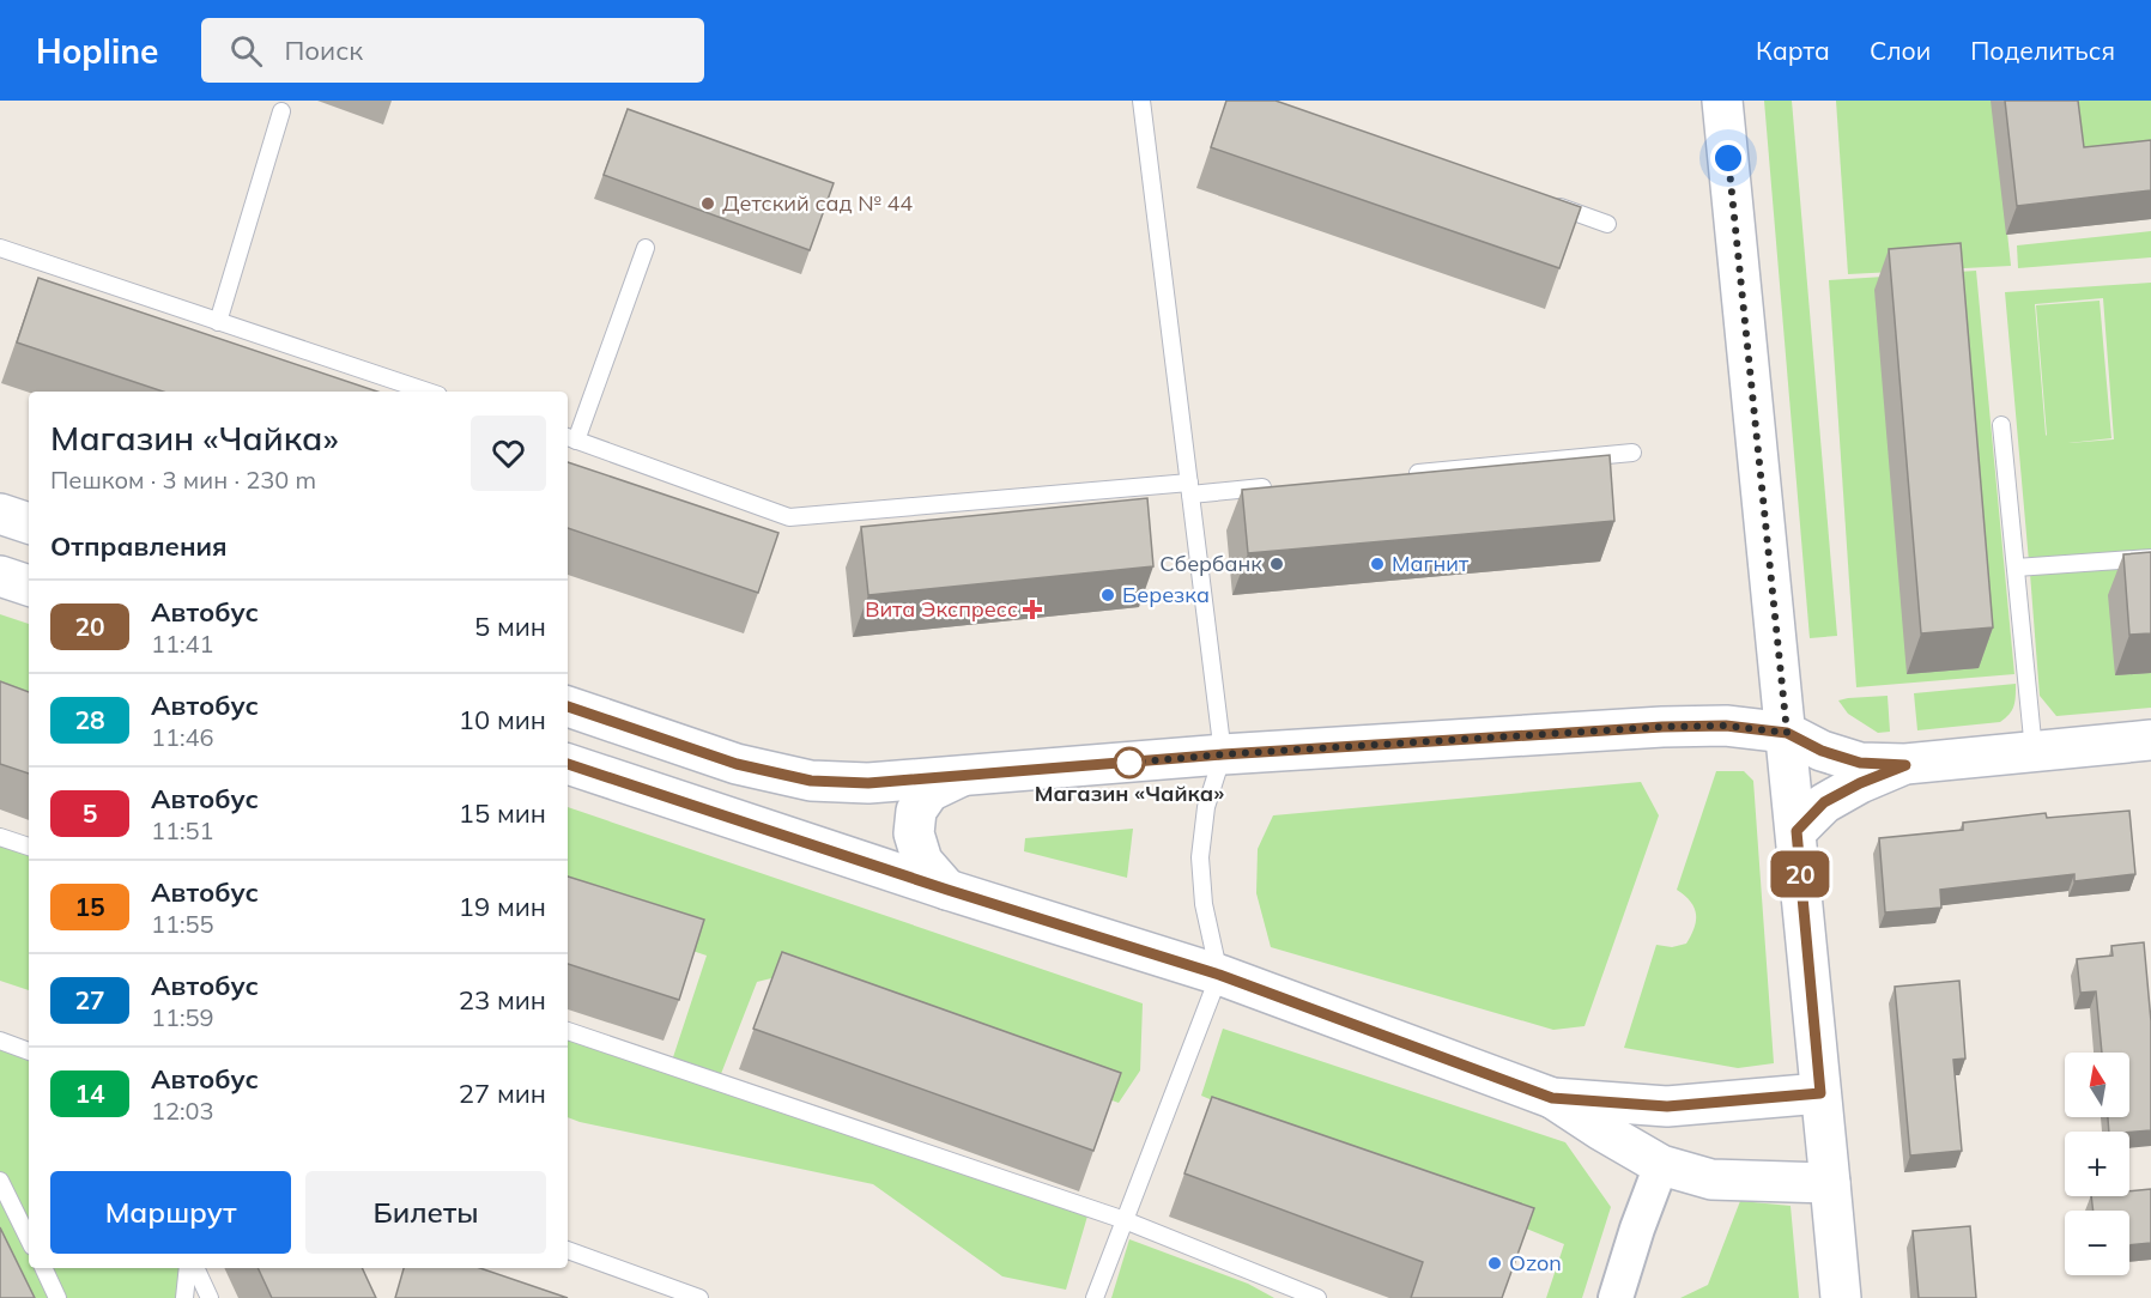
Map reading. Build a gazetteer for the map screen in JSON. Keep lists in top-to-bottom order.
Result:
{
  "places": {
    "other": [
      "Детский сад № 44",
      "Сбербанк",
      "Магнит",
      "Березка",
      "Магазин «Чайка»",
      "Ozon"
    ],
    "health": ["Вита Экспресс"]
  },
  "lines": ["bus line 20"],
  "north": "top",
  "page": {
    "header": "Hopline",
    "search": "Поиск",
    "nav": ["Карта", "Слои", "Поделиться"],
    "on_map": "20",
    "heading": [
      ["Магазин «Чайка»", "Пешком · 3 мин · 230 m"],
      "Отправления"
    ],
    "list": [
      {
        "mark": "20",
        "name": "Автобус",
        "note": "11:41",
        "value": "5 мин"
      },
      {
        "mark": "28",
        "name": "Автобус",
        "note": "11:46",
        "value": "10 мин"
      },
      {
        "mark": "5",
        "name": "Автобус",
        "note": "11:51",
        "value": "15 мин"
      },
      {
        "mark": "15",
        "name": "Автобус",
        "note": "11:55",
        "value": "19 мин"
      },
      {
        "mark": "27",
        "name": "Автобус",
        "note": "11:59",
        "value": "23 мин"
      },
      {
        "mark": "14",
        "name": "Автобус",
        "note": "12:03",
        "value": "27 мин"
      }
    ],
    "map_buttons": ["+", "−"],
    "buttons": ["Маршрут", "Билеты"]
  }
}
